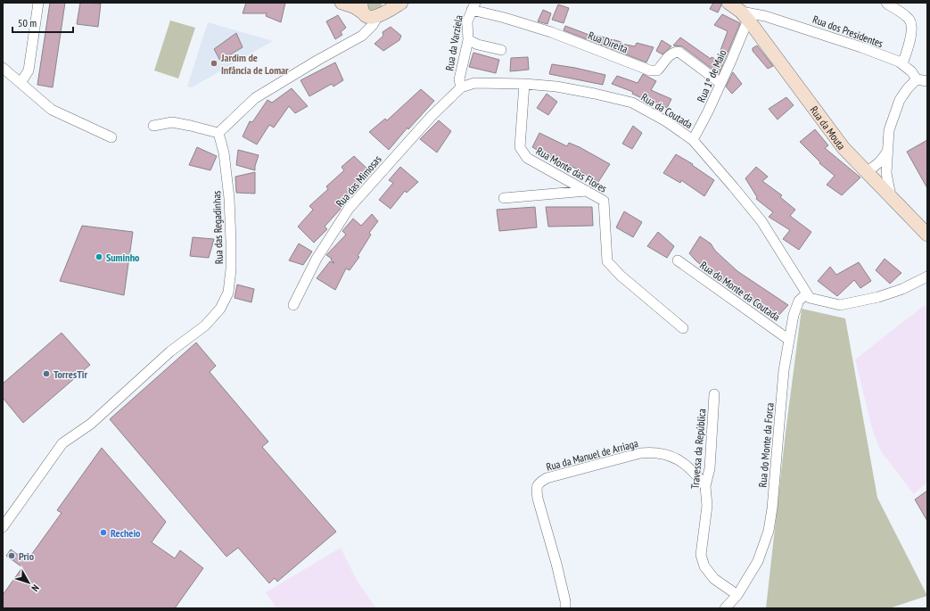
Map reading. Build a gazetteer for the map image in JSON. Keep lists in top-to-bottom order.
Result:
{
  "streets": {
    "main road": ["Rua da Mouta"],
    "street": [
      "Rua dos Presidentes",
      "Rua Direita",
      "Rua da Varziela",
      "Rua 1º de Maio",
      "Rua da Coutada",
      "Rua Monte das Flores",
      "Rua das Mimosas",
      "Rua das Regadinhas",
      "Rua do Monte da Coutada",
      "Rua do Monte da Forca",
      "Travessa da República",
      "Rua da Manuel de Arriaga"
    ]
  },
  "crossings": [
    ["Rua dos Presidentes", "Rua 1º de Maio"],
    ["Rua dos Presidentes", "Rua da Mouta"],
    ["Rua Direita", "Rua da Varziela"],
    ["Rua Direita", "Rua 1º de Maio"],
    ["Rua da Varziela", "Rua da Coutada"],
    ["Rua da Varziela", "Rua das Mimosas"],
    ["Rua 1º de Maio", "Rua da Coutada"],
    ["Rua 1º de Maio", "Rua da Mouta"],
    ["Rua da Coutada", "Rua Monte das Flores"],
    ["Rua da Coutada", "Rua das Mimosas"],
    ["Rua da Coutada", "Rua do Monte da Forca"],
    ["Rua do Monte da Coutada", "Rua do Monte da Forca"],
    ["Rua do Monte da Forca", "Travessa da República"],
    ["Travessa da República", "Rua da Manuel de Arriaga"]
  ],
  "places": [
    "Jardim de Infância de Lomar",
    "Suminho",
    "TorresTir",
    "Recheio",
    "Prio"
  ],
  "scale_bar": "50 m",
  "north": "bottom right"
}
